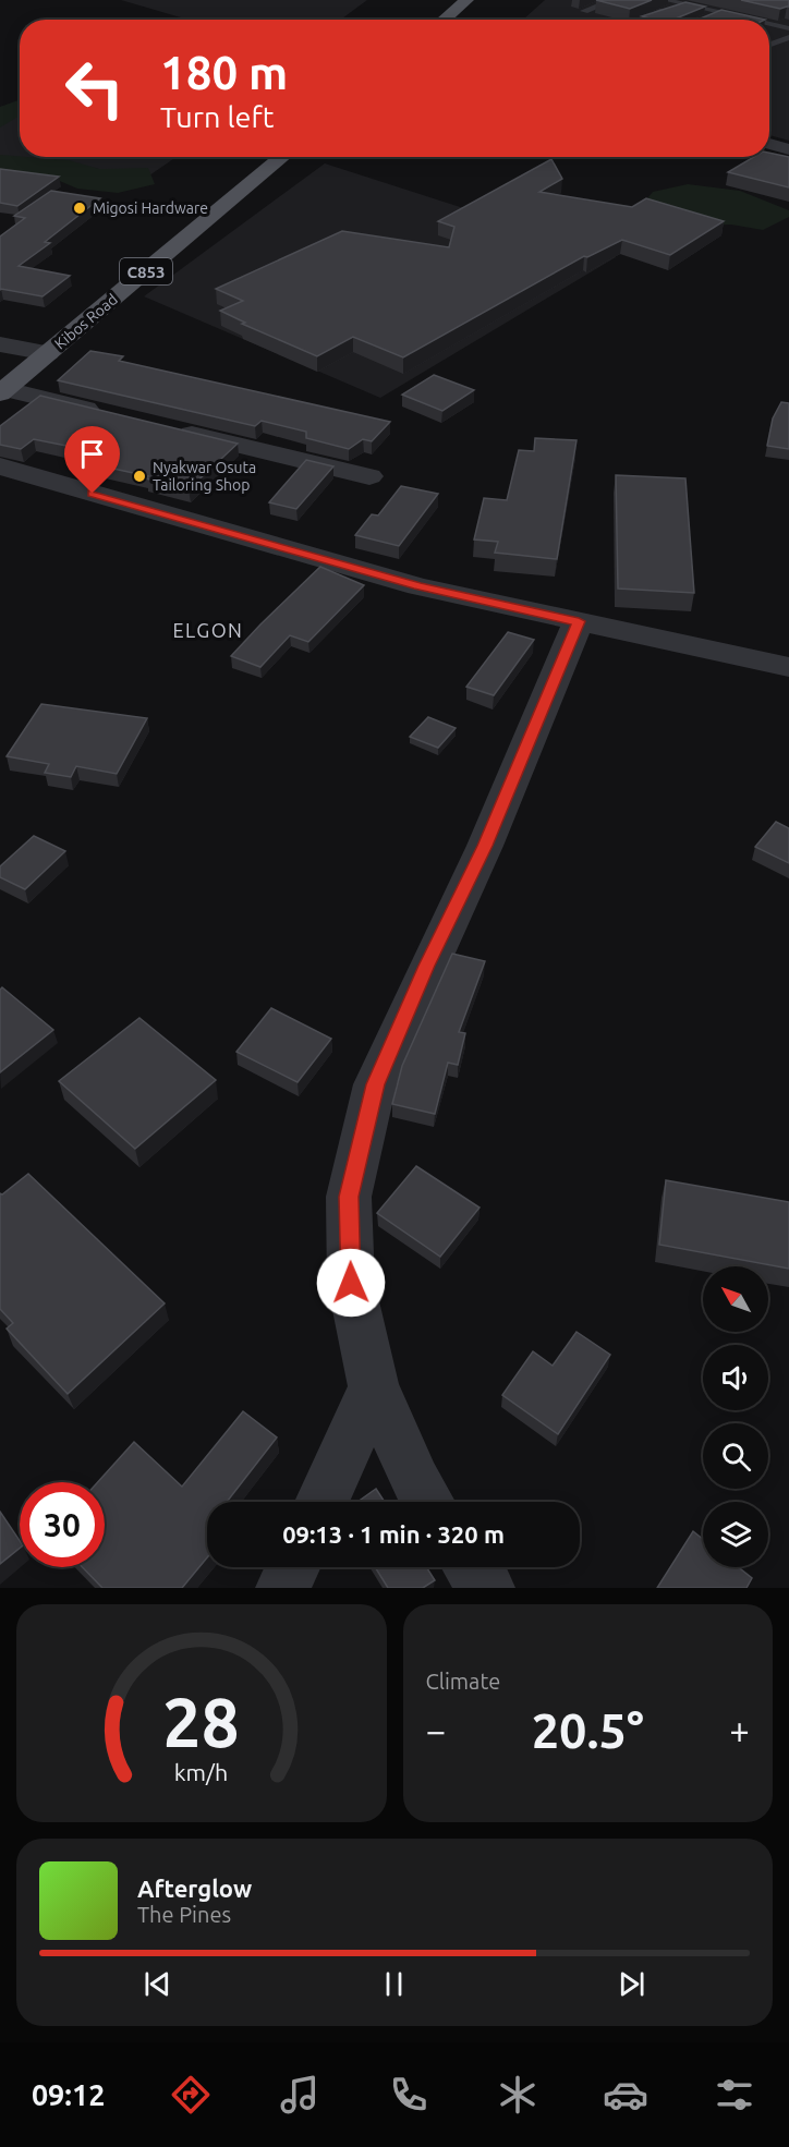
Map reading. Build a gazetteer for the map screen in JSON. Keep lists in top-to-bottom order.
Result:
{
  "streets": {
    "main road": ["C853", "Kibos Road"]
  },
  "districts": ["ELGON"],
  "places": ["Migosi Hardware", "Nyakwar Osuta Tailoring Shop"],
  "north": "top left",
  "page": {
    "turn": ["180 m", "Turn left"],
    "limit": "30",
    "trip": "09:13 · 1 min · 320 m",
    "tile": "Climate",
    "heat": ["−", "20.5°", "+"],
    "song": ["Afterglow", "The Pines"],
    "tabs": "09:12",
    "gauge": ["28", "km/h"]
  }
}
